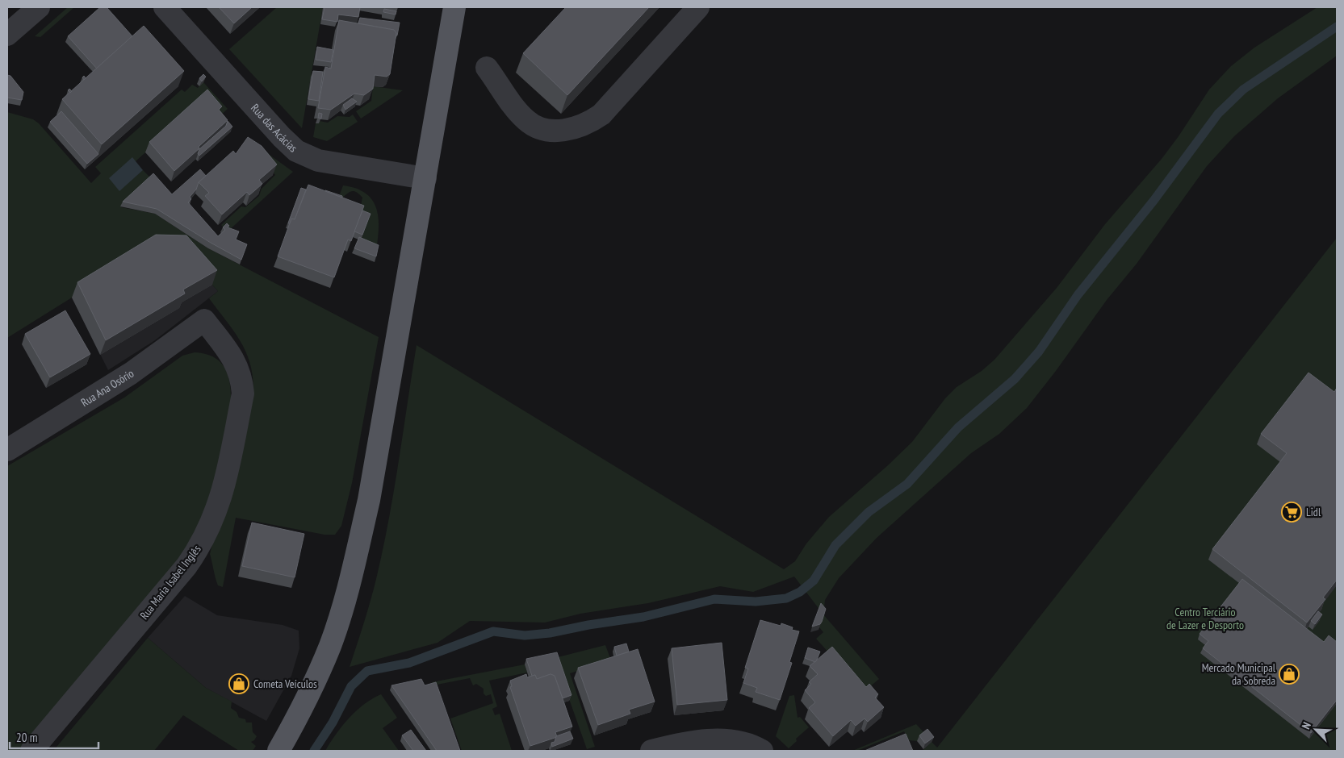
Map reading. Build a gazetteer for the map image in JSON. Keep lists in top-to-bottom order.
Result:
{
  "streets": {
    "street": ["Rua das Acácias", "Rua Ana Osório", "Rua Maria Isabel Inglês"]
  },
  "crossings": [
    ["Rua Ana Osório", "Rua Maria Isabel Inglês"]
  ],
  "parks": ["Centro Terciário de Lazer e Desporto"],
  "places": {
    "supermarket": ["Lidl"],
    "shop": ["Mercado Municipal da Sobreda", "Cometa Veículos"]
  },
  "scale_bar": "20 m",
  "north": "top left"
}
